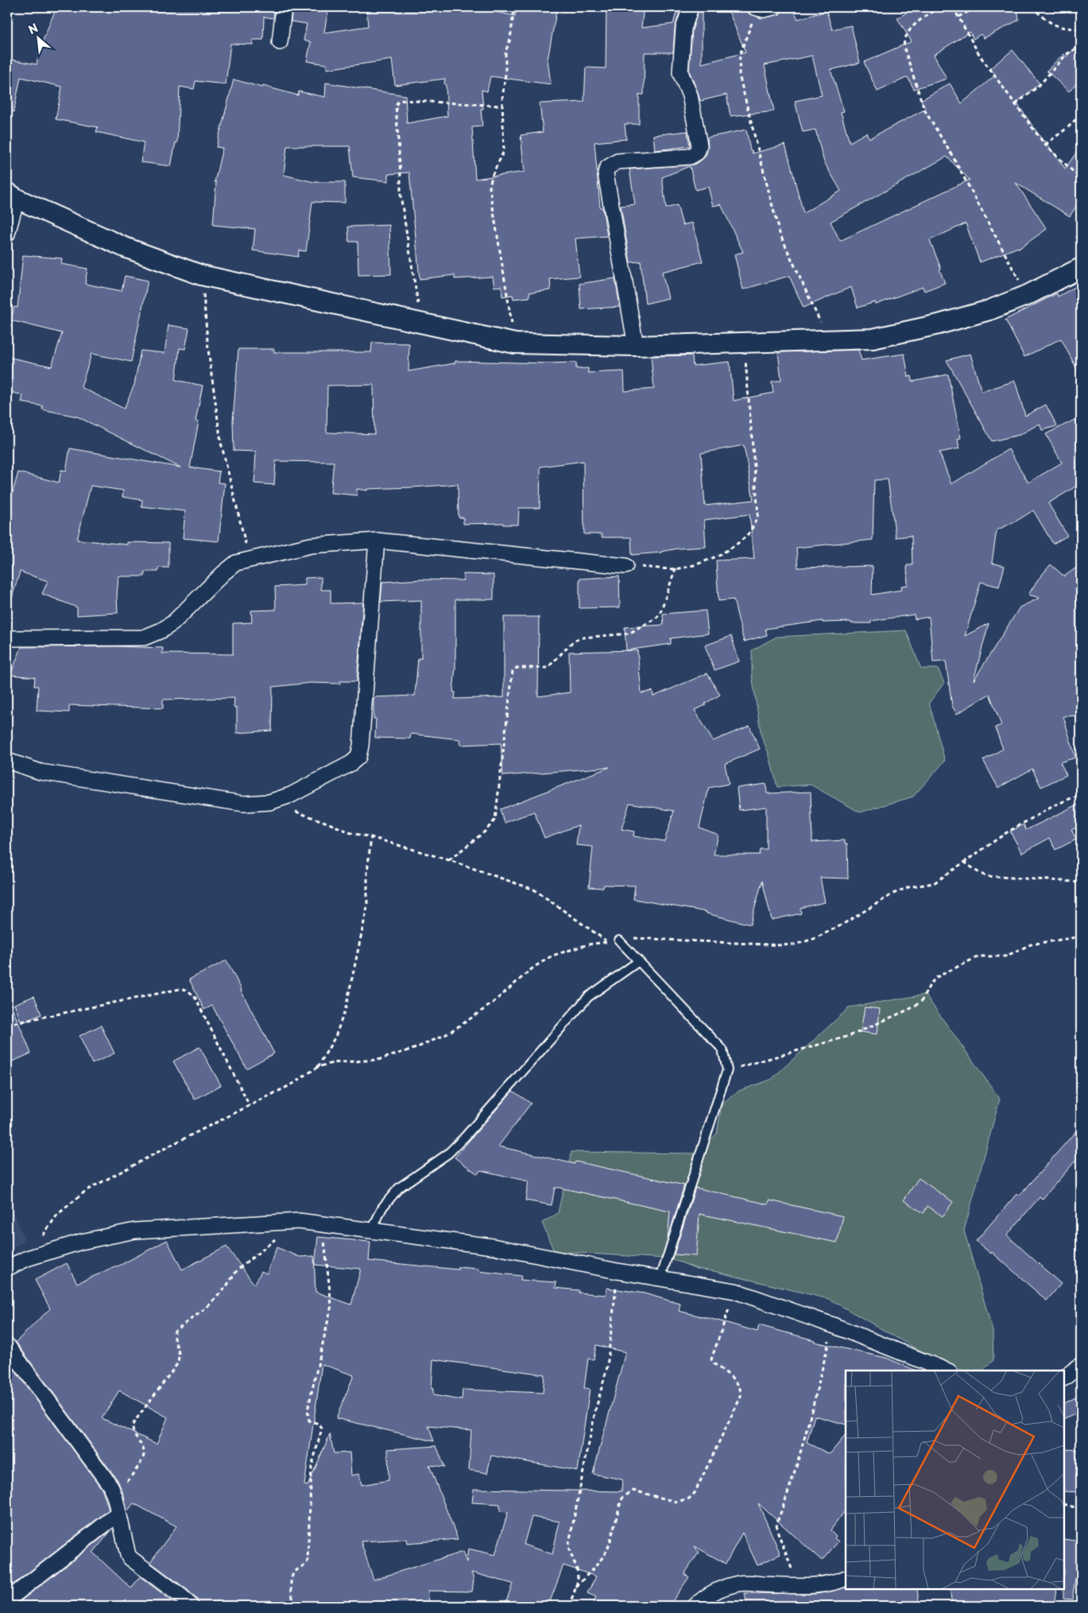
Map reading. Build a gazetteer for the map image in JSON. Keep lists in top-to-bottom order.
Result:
{
  "north": "top left"
}
